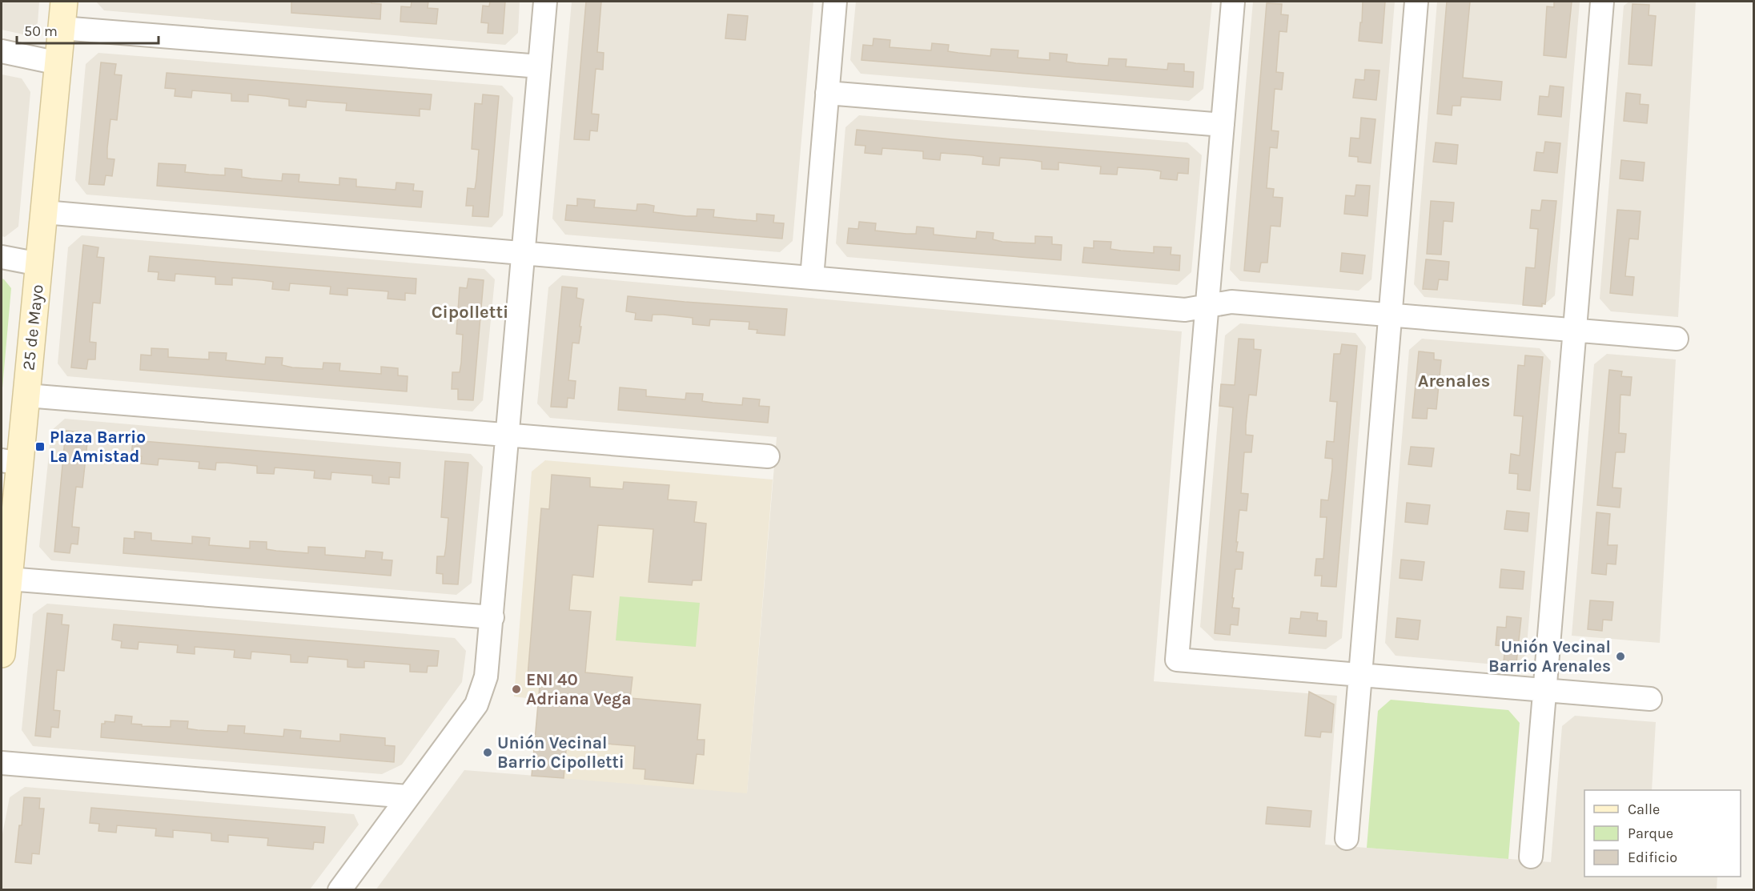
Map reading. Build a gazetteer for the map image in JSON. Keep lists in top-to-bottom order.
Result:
{
  "streets": {
    "street": ["25 de Mayo"]
  },
  "districts": ["Cipolletti", "Arenales"],
  "places": {
    "transit": ["Plaza Barrio La Amistad"],
    "other": ["Unión Vecinal Barrio Arenales", "ENI 40 Adriana Vega", "Unión Vecinal Barrio Cipolletti"]
  },
  "legend": ["Calle", "Parque", "Edificio"],
  "scale_bar": "50 m"
}
